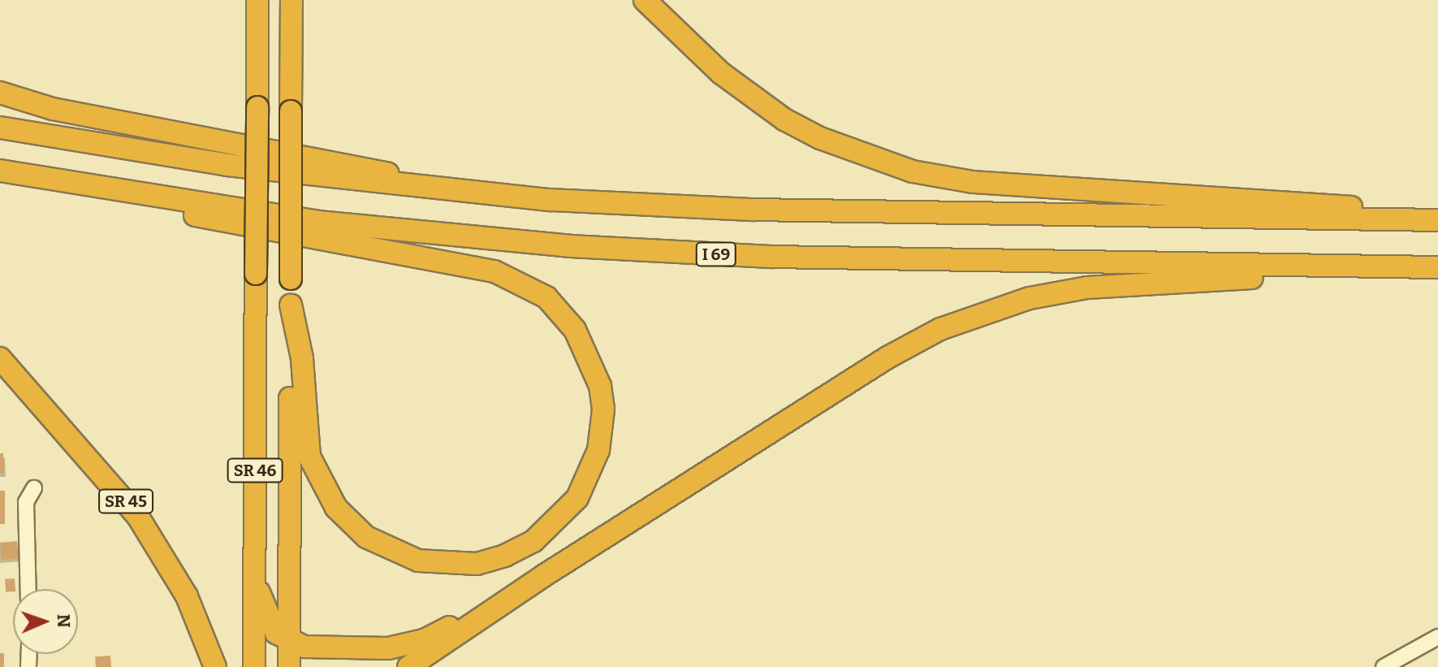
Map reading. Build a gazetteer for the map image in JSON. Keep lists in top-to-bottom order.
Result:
{
  "streets": {
    "highway": ["I 69", "SR 46", "SR 45"]
  },
  "north": "right"
}
